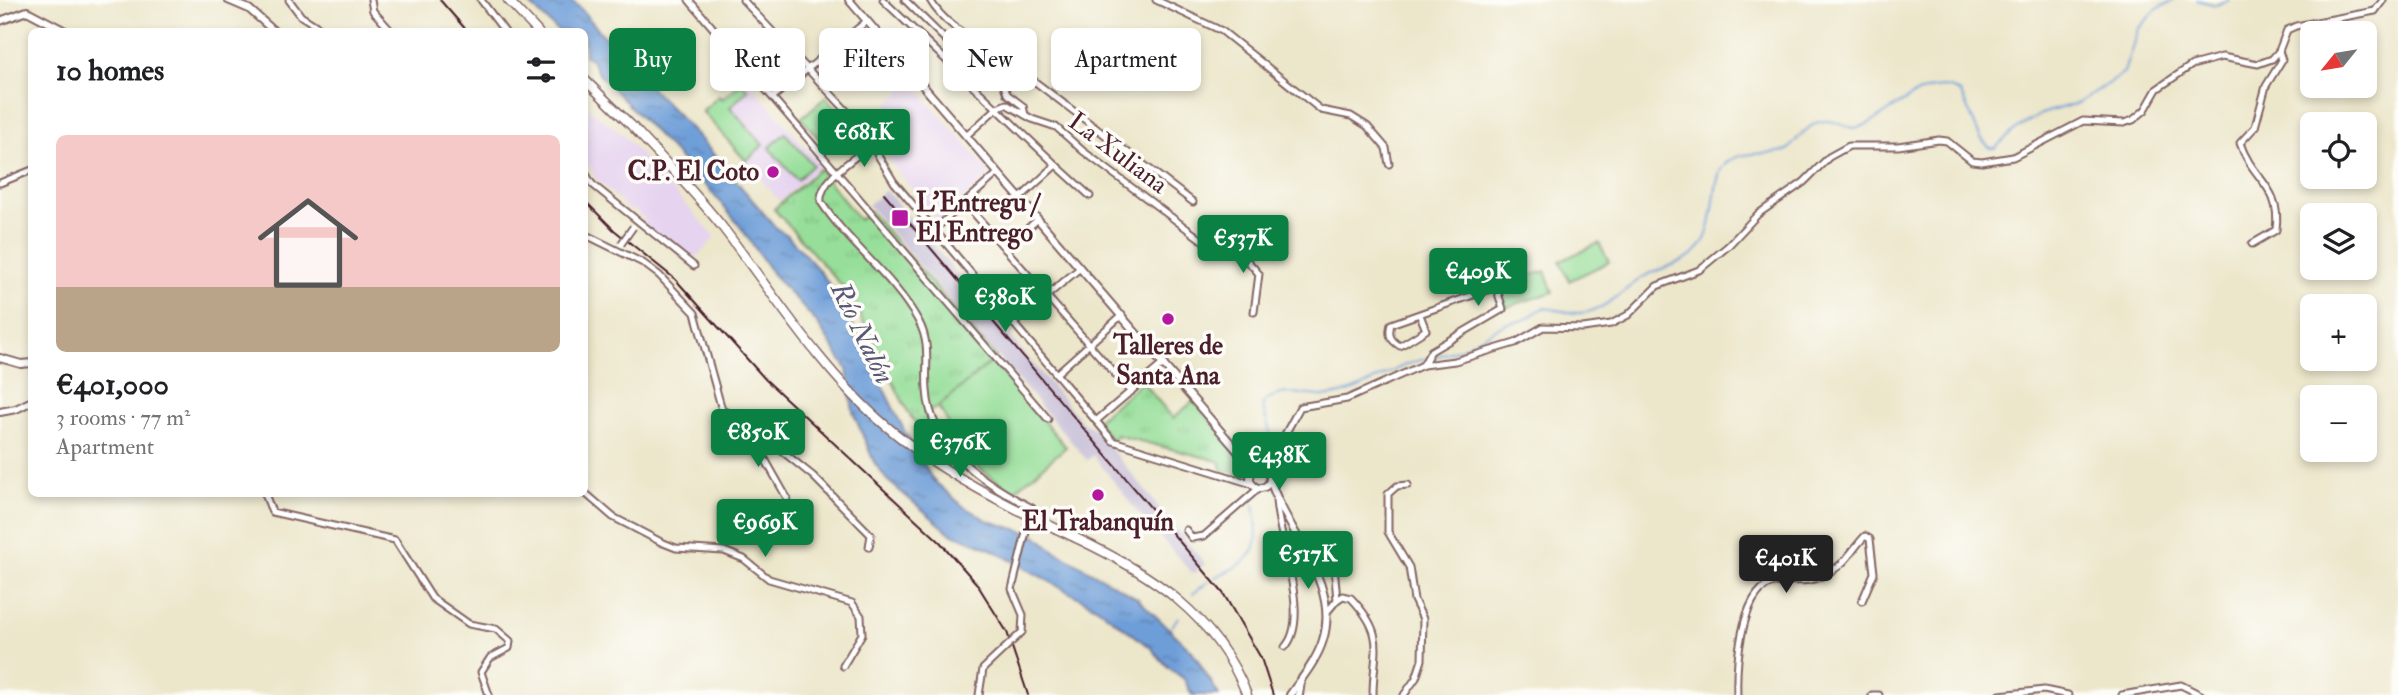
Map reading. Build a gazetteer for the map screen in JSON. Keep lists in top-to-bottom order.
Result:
{
  "streets": {
    "street": ["La Xuliana"]
  },
  "water": ["Río Nalón"],
  "places": {
    "other": ["C.P. El Coto", "Talleres de Santa Ana", "El Trabanquín"],
    "transit": ["L'Entregu / El Entrego"]
  },
  "north": "bottom left",
  "page": {
    "map_buttons": ["+", "−"],
    "chip": [
      "Buy",
      "Rent",
      "Filters",
      "New",
      "Apartment"
    ],
    "heading": "10 homes",
    "price": [
      "€681K",
      "€537K",
      "€409K",
      "€380K",
      "€850K",
      "€376K",
      "€438K",
      "€969K",
      "€517K",
      "€401K"
    ],
    "list": [
      {
        "name": "€401,000",
        "note": "3 rooms · 77 m² · Apartment"
      }
    ]
  }
}
